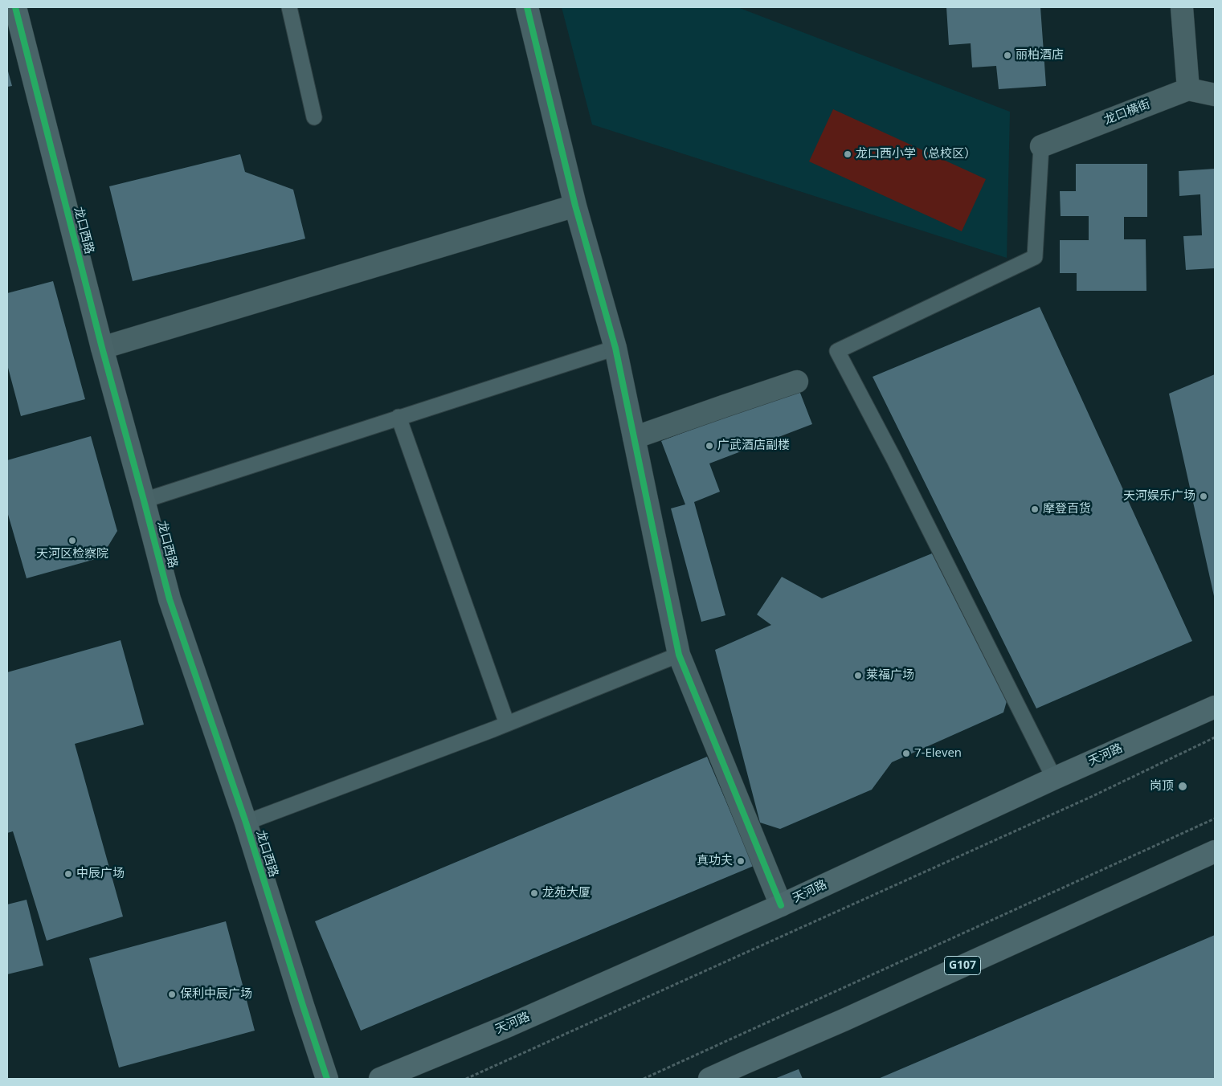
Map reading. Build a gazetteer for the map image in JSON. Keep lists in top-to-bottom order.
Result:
{
  "streets": {
    "highway": ["天河路", "G107"],
    "street": ["龙口横街", "龙口西路"]
  },
  "places": [
    "丽柏酒店",
    "龙口西小学（总校区）",
    "广武酒店副楼",
    "天河娱乐广场",
    "摩登百货",
    "天河区检察院",
    "莱福广场",
    "7-Eleven",
    "岗顶",
    "真功夫",
    "中辰广场",
    "龙苑大厦",
    "保利中辰广场"
  ]
}
